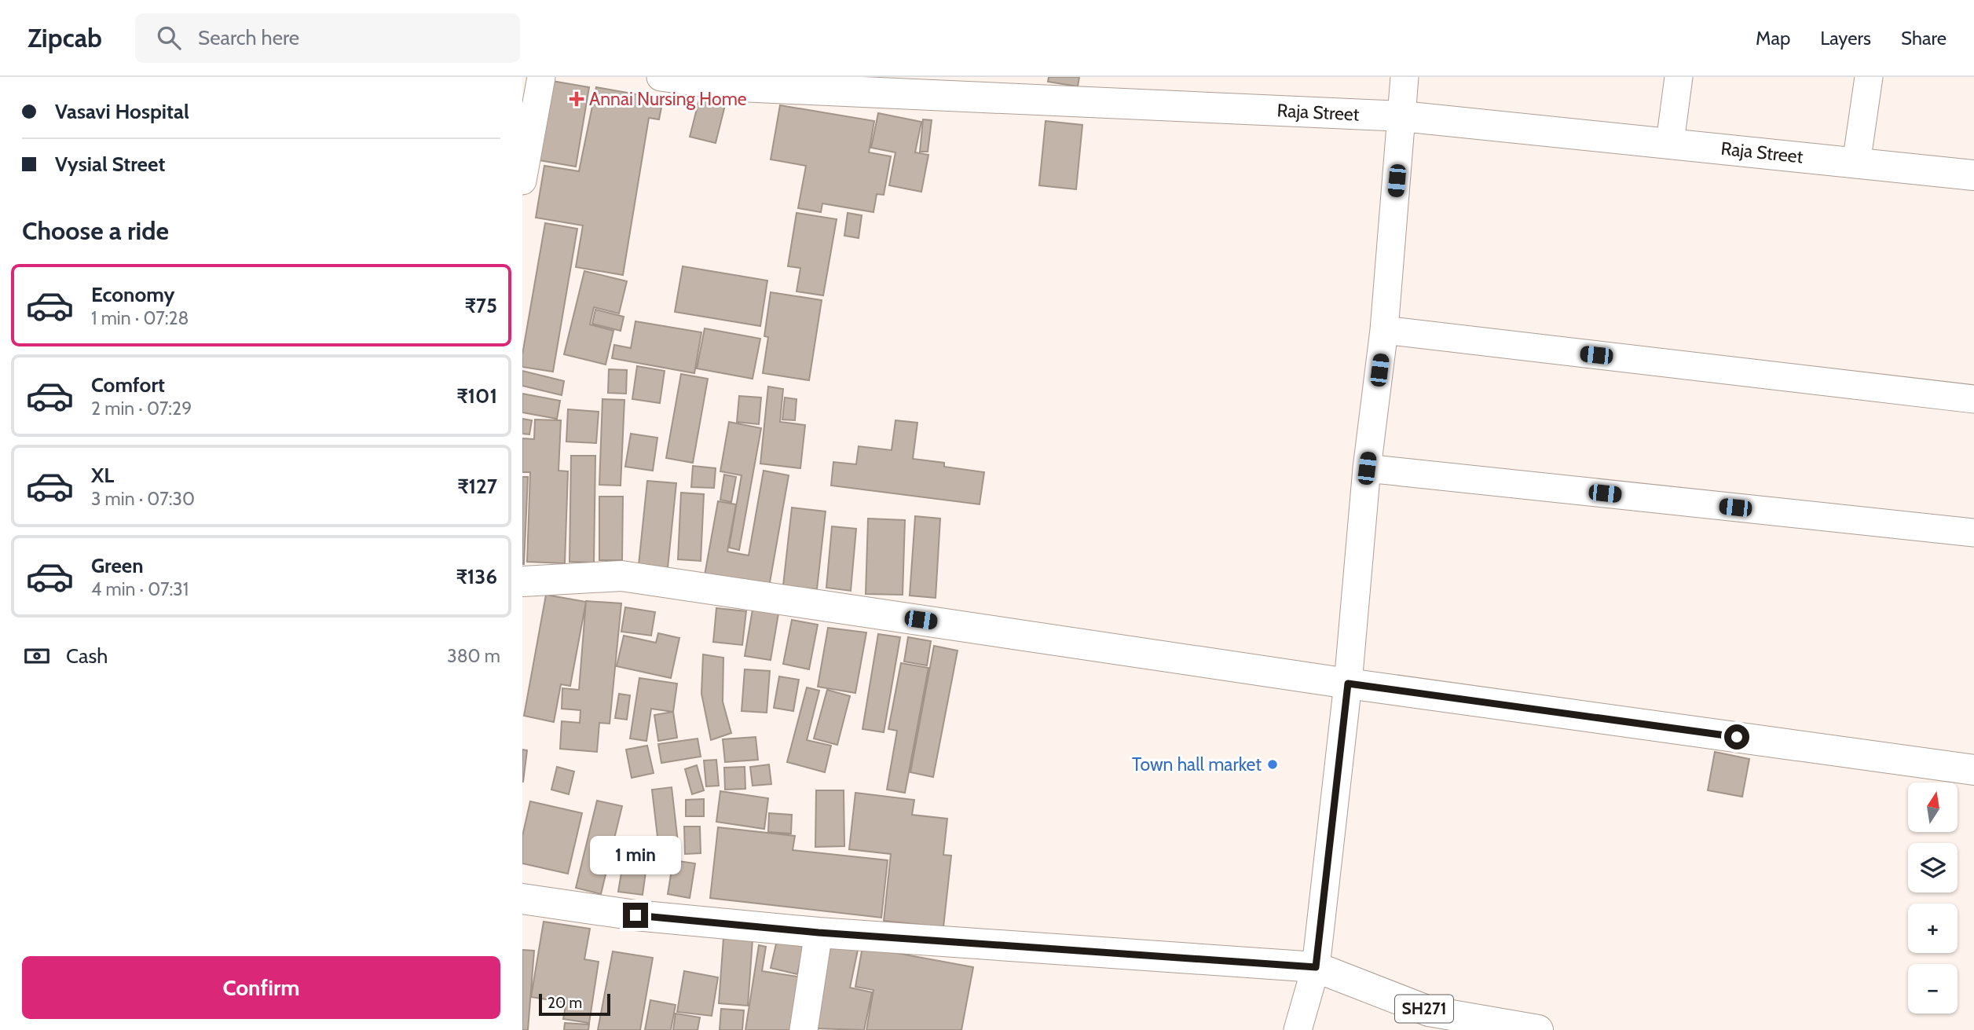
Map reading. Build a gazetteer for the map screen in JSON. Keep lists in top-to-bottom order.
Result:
{
  "streets": {
    "main road": ["Raja Street", "SH271"]
  },
  "places": {
    "health": ["Annai Nursing Home"],
    "other": ["Town hall market"]
  },
  "scale_bar": "20 m",
  "north": "top",
  "page": {
    "header": "Zipcab",
    "search": "Search here",
    "nav": ["Map", "Layers", "Share"],
    "banner": ["Vasavi Hospital", "Vysial Street"],
    "heading": "Choose a ride",
    "list": [
      {
        "name": "Economy",
        "note": "1 min · 07:28",
        "value": "₹75"
      },
      {
        "name": "Comfort",
        "note": "2 min · 07:29",
        "value": "₹101"
      },
      {
        "name": "XL",
        "note": "3 min · 07:30",
        "value": "₹127"
      },
      {
        "name": "Green",
        "note": "4 min · 07:31",
        "value": "₹136"
      }
    ],
    "pay": ["Cash", "380 m"],
    "map_buttons": ["+", "−"],
    "bubble": "1 min",
    "buttons": "Confirm",
    "scale": "20 m"
  }
}
